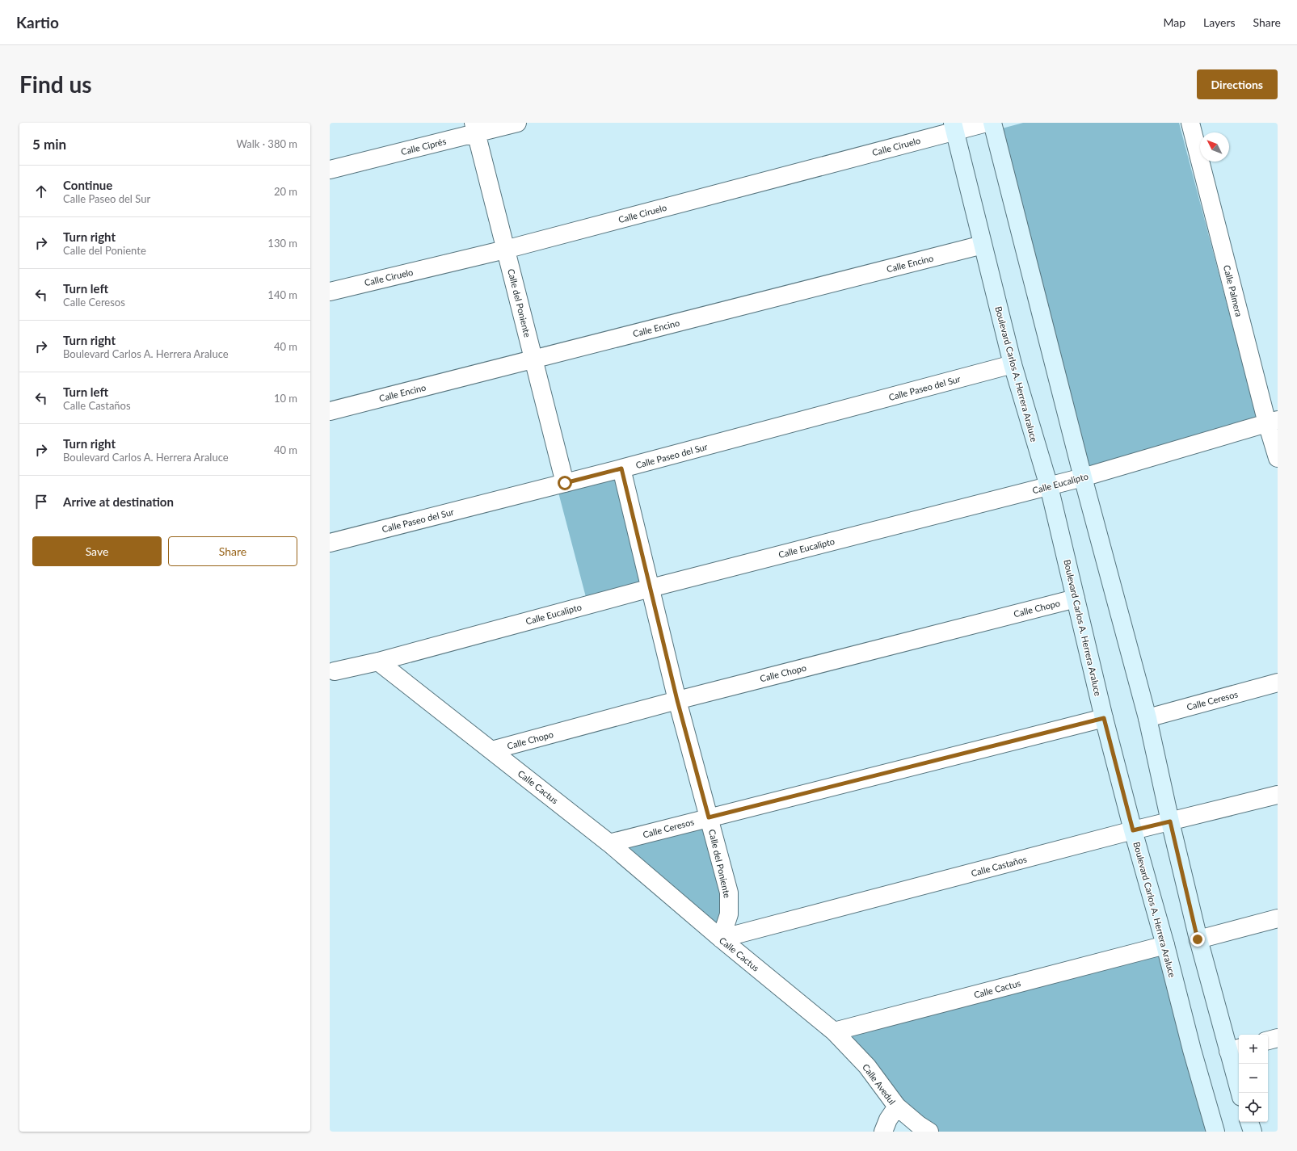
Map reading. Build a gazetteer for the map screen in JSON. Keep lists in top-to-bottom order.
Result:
{
  "streets": {
    "street": [
      "Calle Ciprés",
      "Calle Ciruelo",
      "Calle Encino",
      "Calle Palmera",
      "Calle del Poniente",
      "Boulevard Carlos A. Herrera Araluce",
      "Calle Paseo del Sur",
      "Calle Eucalipto",
      "Calle Chopo",
      "Calle Ceresos",
      "Calle Cactus",
      "Calle Castaños",
      "Calle Avedul"
    ]
  },
  "crossings": [
    ["Calle Ciprés", "Calle del Poniente"],
    ["Calle Ciruelo", "Calle del Poniente"],
    ["Calle Ciruelo", "Boulevard Carlos A. Herrera Araluce"],
    ["Calle Encino", "Calle del Poniente"],
    ["Calle Encino", "Boulevard Carlos A. Herrera Araluce"],
    ["Calle Palmera", "Calle Eucalipto"],
    ["Calle del Poniente", "Calle Paseo del Sur"],
    ["Calle del Poniente", "Calle Eucalipto"],
    ["Calle del Poniente", "Calle Chopo"],
    ["Calle del Poniente", "Calle Ceresos"],
    ["Calle del Poniente", "Calle Cactus"],
    ["Calle del Poniente", "Calle Castaños"],
    ["Boulevard Carlos A. Herrera Araluce", "Calle Paseo del Sur"],
    ["Boulevard Carlos A. Herrera Araluce", "Calle Eucalipto"],
    ["Boulevard Carlos A. Herrera Araluce", "Calle Chopo"],
    ["Boulevard Carlos A. Herrera Araluce", "Calle Ceresos"],
    ["Boulevard Carlos A. Herrera Araluce", "Calle Cactus"],
    ["Boulevard Carlos A. Herrera Araluce", "Calle Castaños"],
    ["Calle Eucalipto", "Calle Cactus"],
    ["Calle Chopo", "Calle Cactus"],
    ["Calle Ceresos", "Calle Cactus"],
    ["Calle Cactus", "Calle Castaños"],
    ["Calle Cactus", "Calle Avedul"]
  ],
  "north": "top left",
  "page": {
    "header": "Kartio",
    "nav": ["Map", "Layers", "Share"],
    "buttons": [
      "Directions",
      ["Save", "Share"]
    ],
    "title": "Find us",
    "heading": ["5 min", "Walk · 380 m"],
    "list": [
      ["Continue", "Calle Paseo del Sur", "20 m"],
      ["Turn right", "Calle del Poniente", "130 m"],
      ["Turn left", "Calle Ceresos", "140 m"],
      ["Turn right", "Boulevard Carlos A. Herrera Araluce", "40 m"],
      ["Turn left", "Calle Castaños", "10 m"],
      ["Turn right", "Boulevard Carlos A. Herrera Araluce", "40 m"],
      "Arrive at destination"
    ],
    "map_buttons": ["+", "−"]
  }
}
